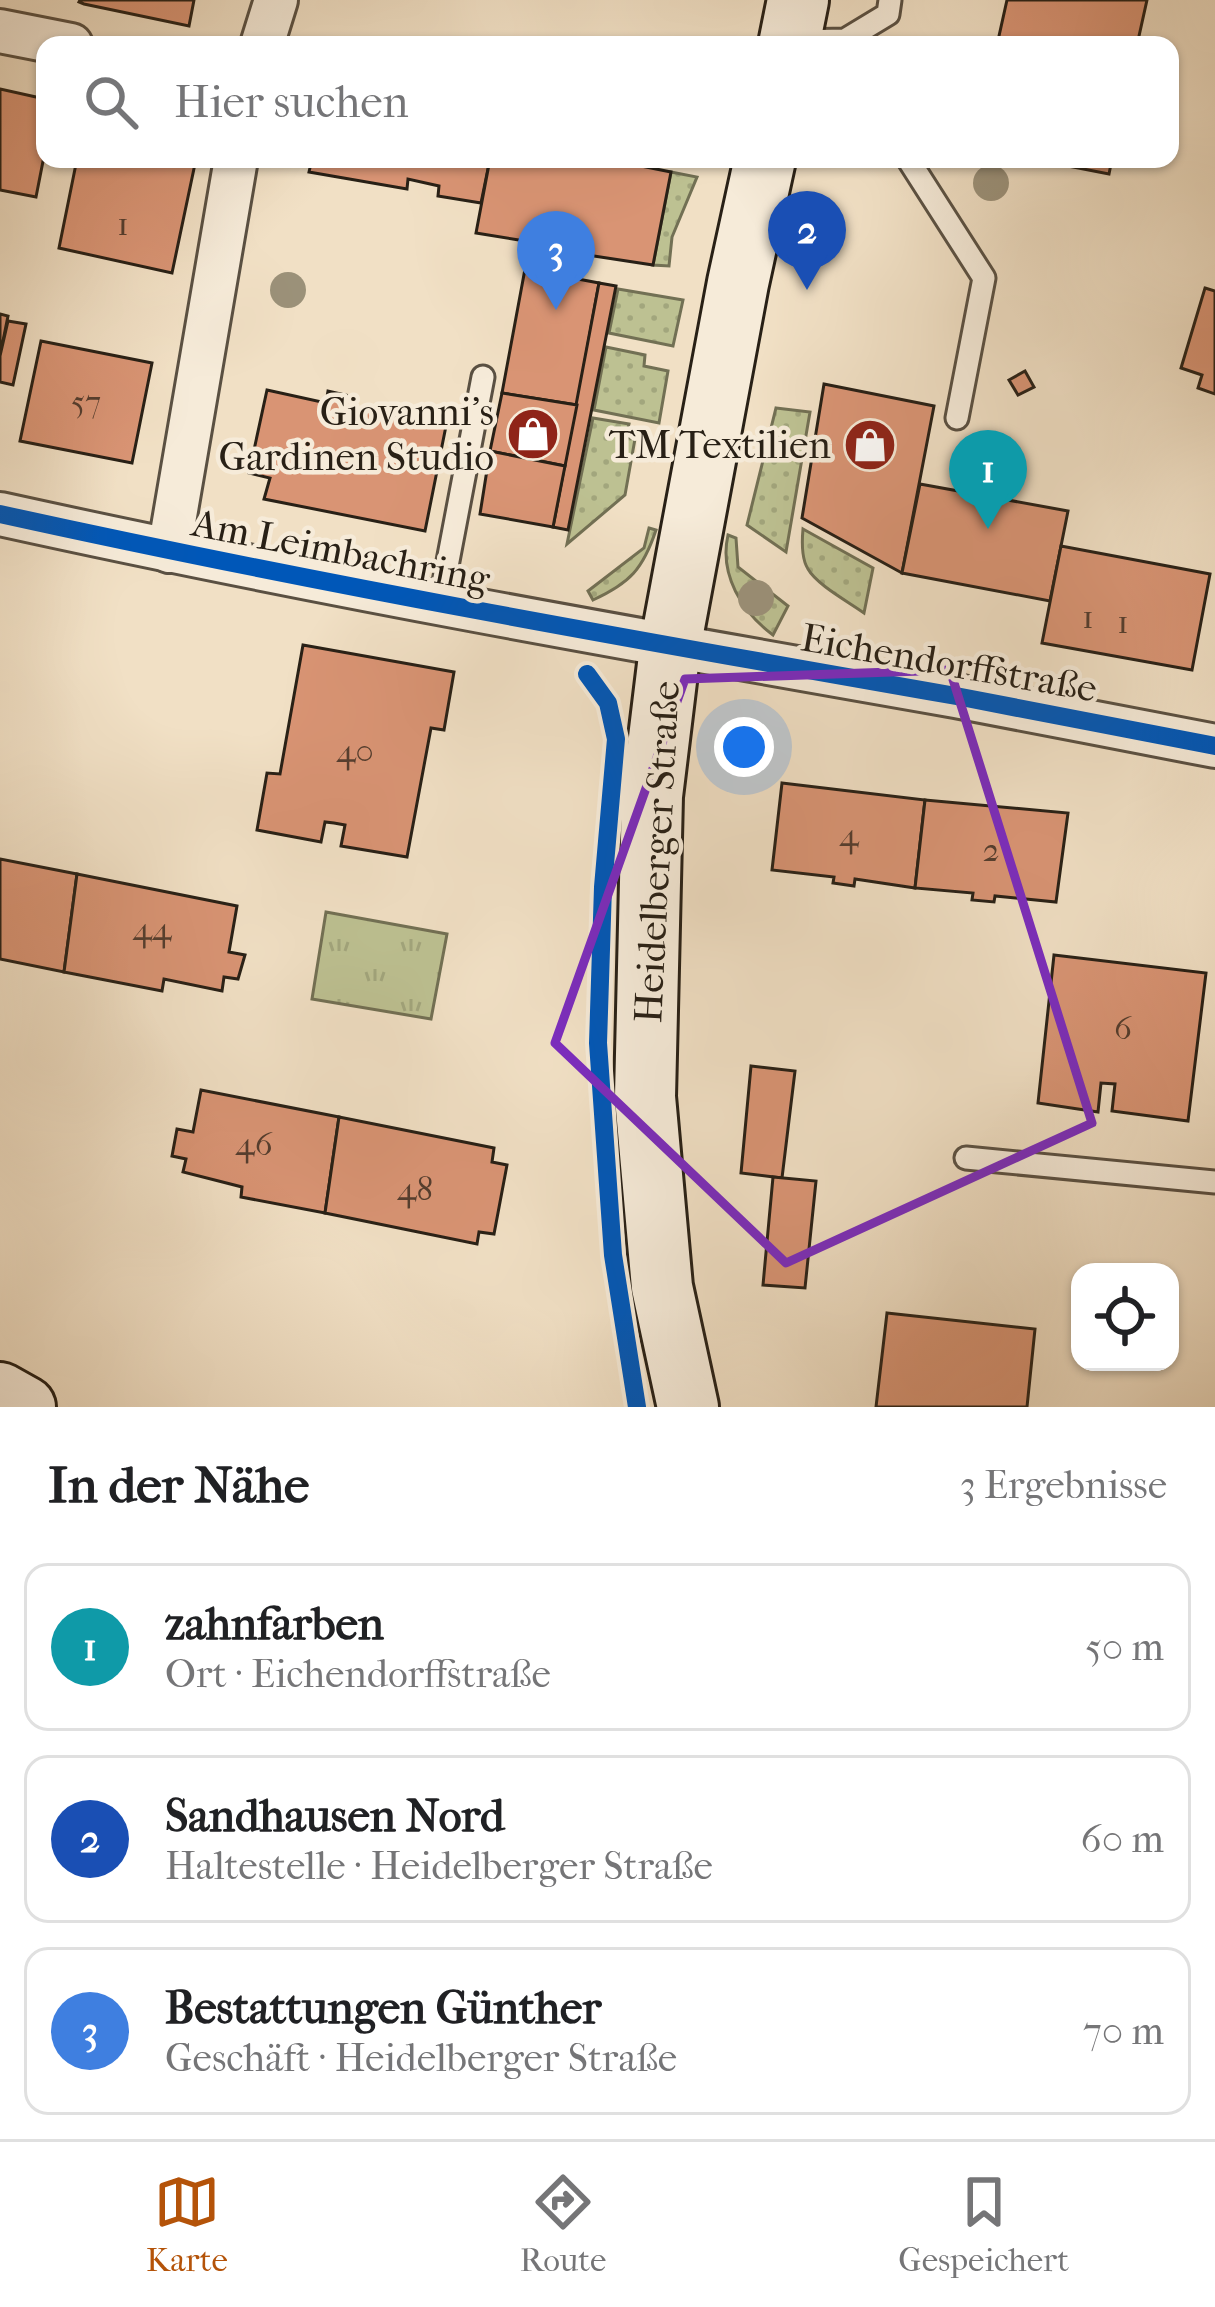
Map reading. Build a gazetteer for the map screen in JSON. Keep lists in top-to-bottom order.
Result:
{
  "streets": {
    "street": ["Am Leimbachring", "Eichendorffstraße", "Heidelberger Straße"]
  },
  "crossings": [
    ["Am Leimbachring", "Eichendorffstraße"],
    ["Am Leimbachring", "Heidelberger Straße"],
    ["Eichendorffstraße", "Heidelberger Straße"]
  ],
  "places": {
    "shop": ["Giovanni's Gardinen Studio", "TM Textilien"]
  },
  "house_numbers": [
    "1",
    "57",
    "1",
    "1",
    "40",
    "4",
    "2",
    "44",
    "6",
    "46",
    "48"
  ],
  "page": {
    "search": "Hier suchen",
    "pins": ["2", "3", "1"],
    "heading": ["In der Nähe", "3 Ergebnisse"],
    "list": [
      {
        "mark": "1",
        "name": "zahnfarben",
        "note": "Ort · Eichendorffstraße",
        "value": "50 m"
      },
      {
        "mark": "2",
        "name": "Sandhausen Nord",
        "note": "Haltestelle · Heidelberger Straße",
        "value": "60 m"
      },
      {
        "mark": "3",
        "name": "Bestattungen Günther",
        "note": "Geschäft · Heidelberger Straße",
        "value": "70 m"
      }
    ],
    "nav": ["Karte", "Route", "Gespeichert"]
  }
}
